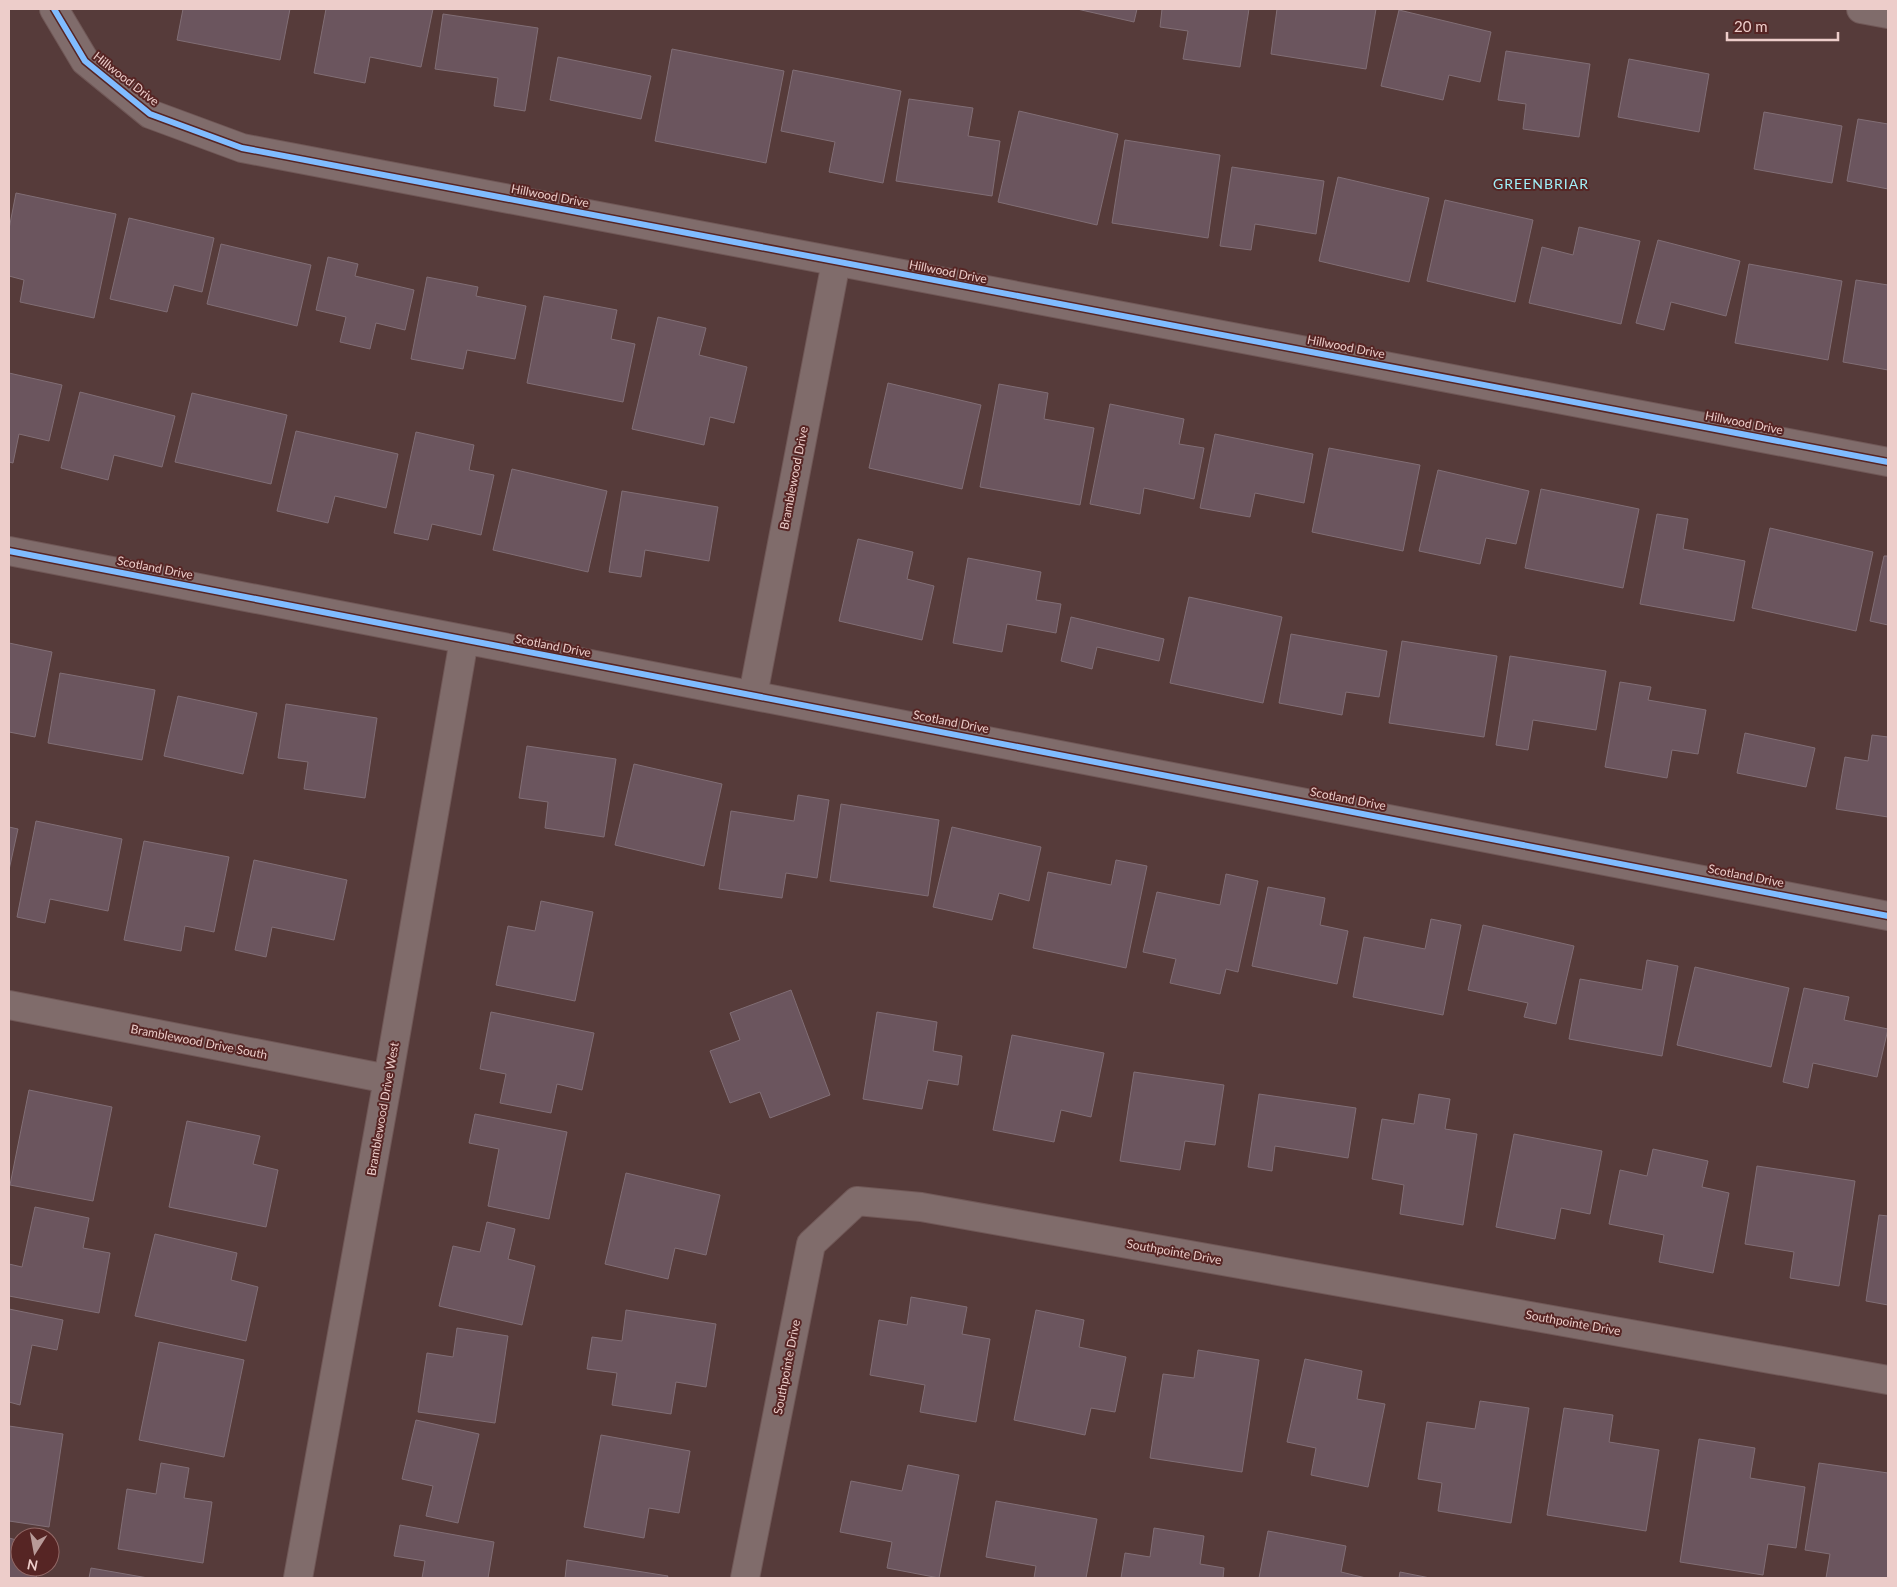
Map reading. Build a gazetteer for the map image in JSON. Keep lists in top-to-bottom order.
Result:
{
  "streets": {
    "street": [
      "Hillwood Drive",
      "Bramblewood Drive",
      "Scotland Drive",
      "Bramblewood Drive South",
      "Bramblewood Drive West",
      "Southpointe Drive"
    ]
  },
  "crossings": [
    ["Hillwood Drive", "Bramblewood Drive"],
    ["Bramblewood Drive", "Scotland Drive"],
    ["Scotland Drive", "Bramblewood Drive West"],
    ["Bramblewood Drive South", "Bramblewood Drive West"]
  ],
  "districts": ["GREENBRIAR"],
  "scale_bar": "20 m",
  "north": "bottom"
}
